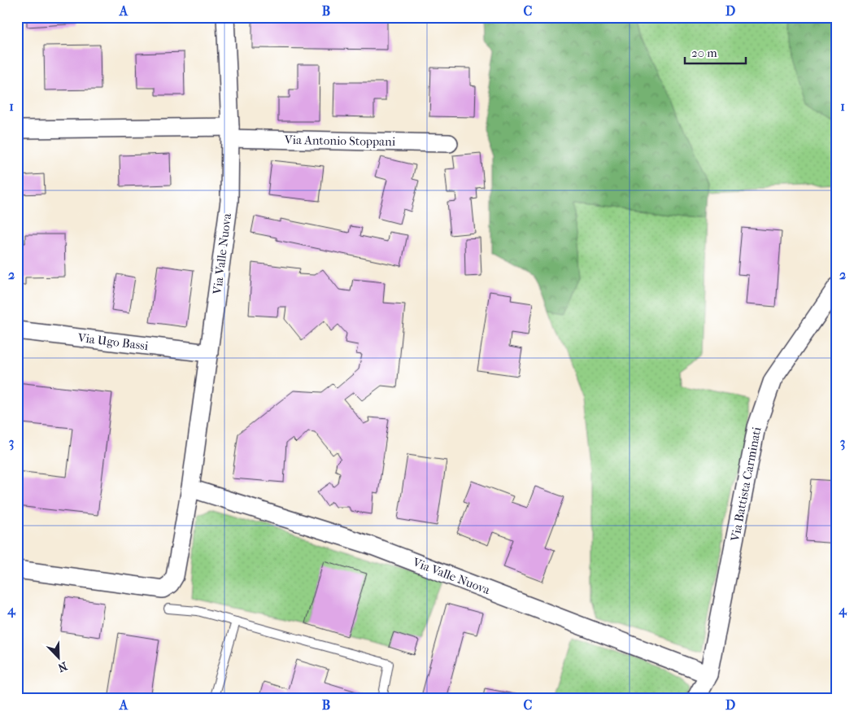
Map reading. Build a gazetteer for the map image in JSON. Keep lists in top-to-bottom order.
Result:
{
  "streets": {
    "street": [
      "Via Antonio Stoppani",
      "Via Valle Nuova",
      "Via Ugo Bassi",
      "Via Battista Carminati"
    ]
  },
  "crossings": [
    ["Via Antonio Stoppani", "Via Valle Nuova"],
    ["Via Valle Nuova", "Via Ugo Bassi"],
    ["Via Valle Nuova", "Via Battista Carminati"]
  ],
  "scale_bar": "20 m",
  "north": "bottom right",
  "grid": {
    "columns": [
      "A",
      "B",
      "C",
      "D"
    ],
    "rows": [
      "1",
      "2",
      "3",
      "4"
    ]
  }
}
